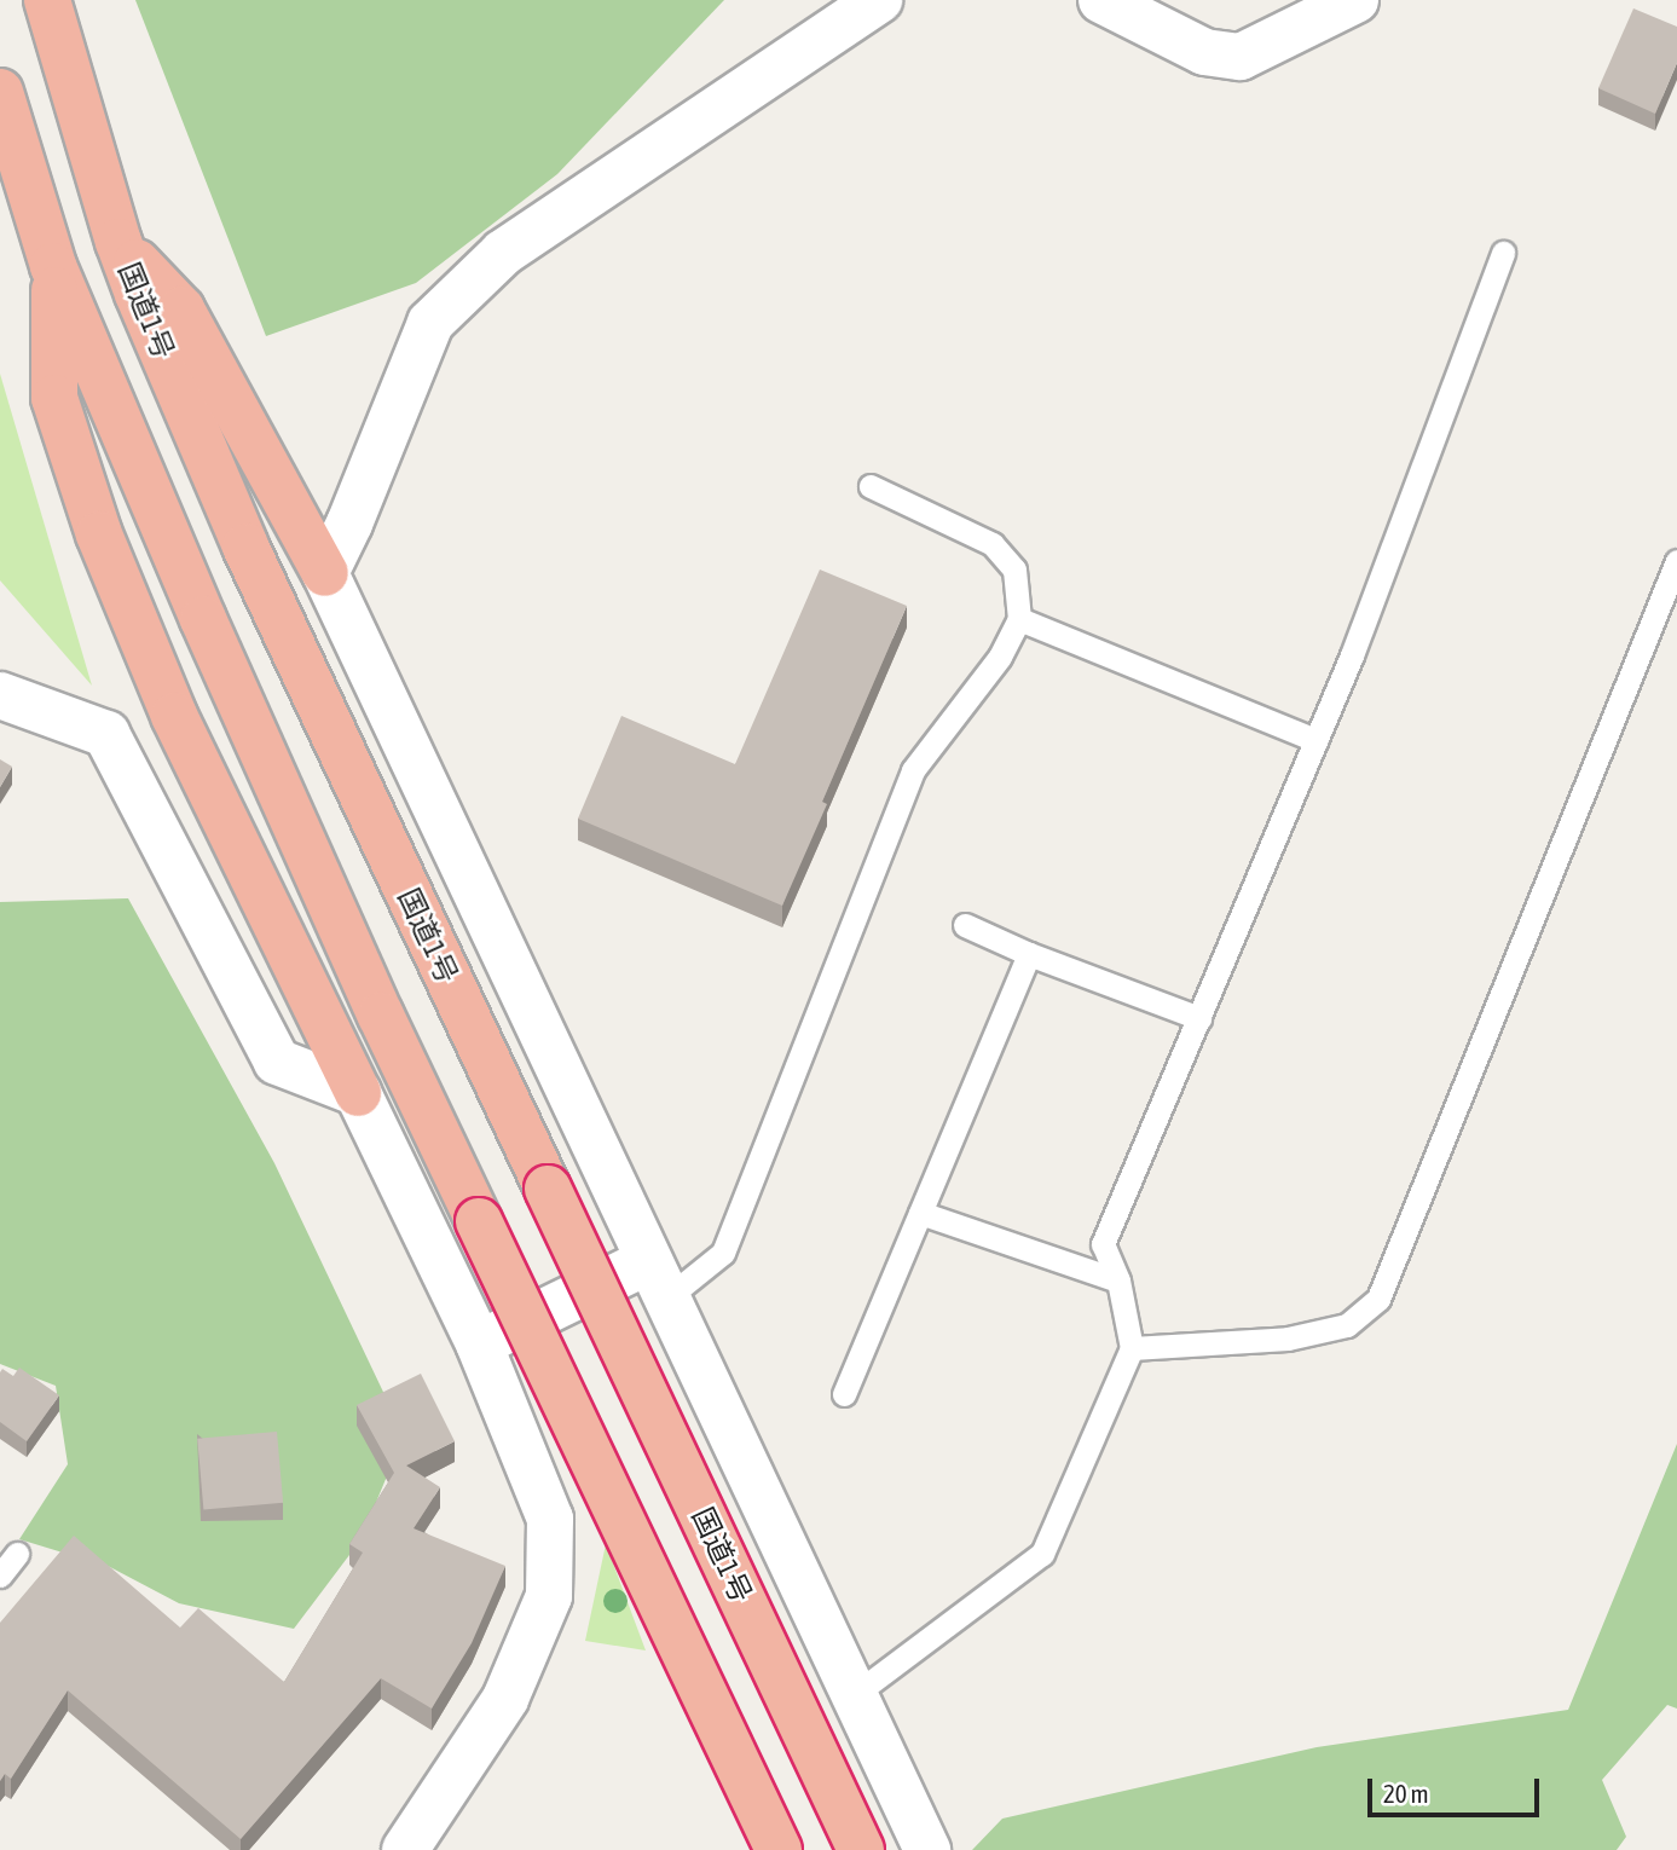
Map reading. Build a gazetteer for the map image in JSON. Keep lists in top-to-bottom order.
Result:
{
  "streets": {
    "highway": ["国道1号"]
  },
  "scale_bar": "20 m"
}
